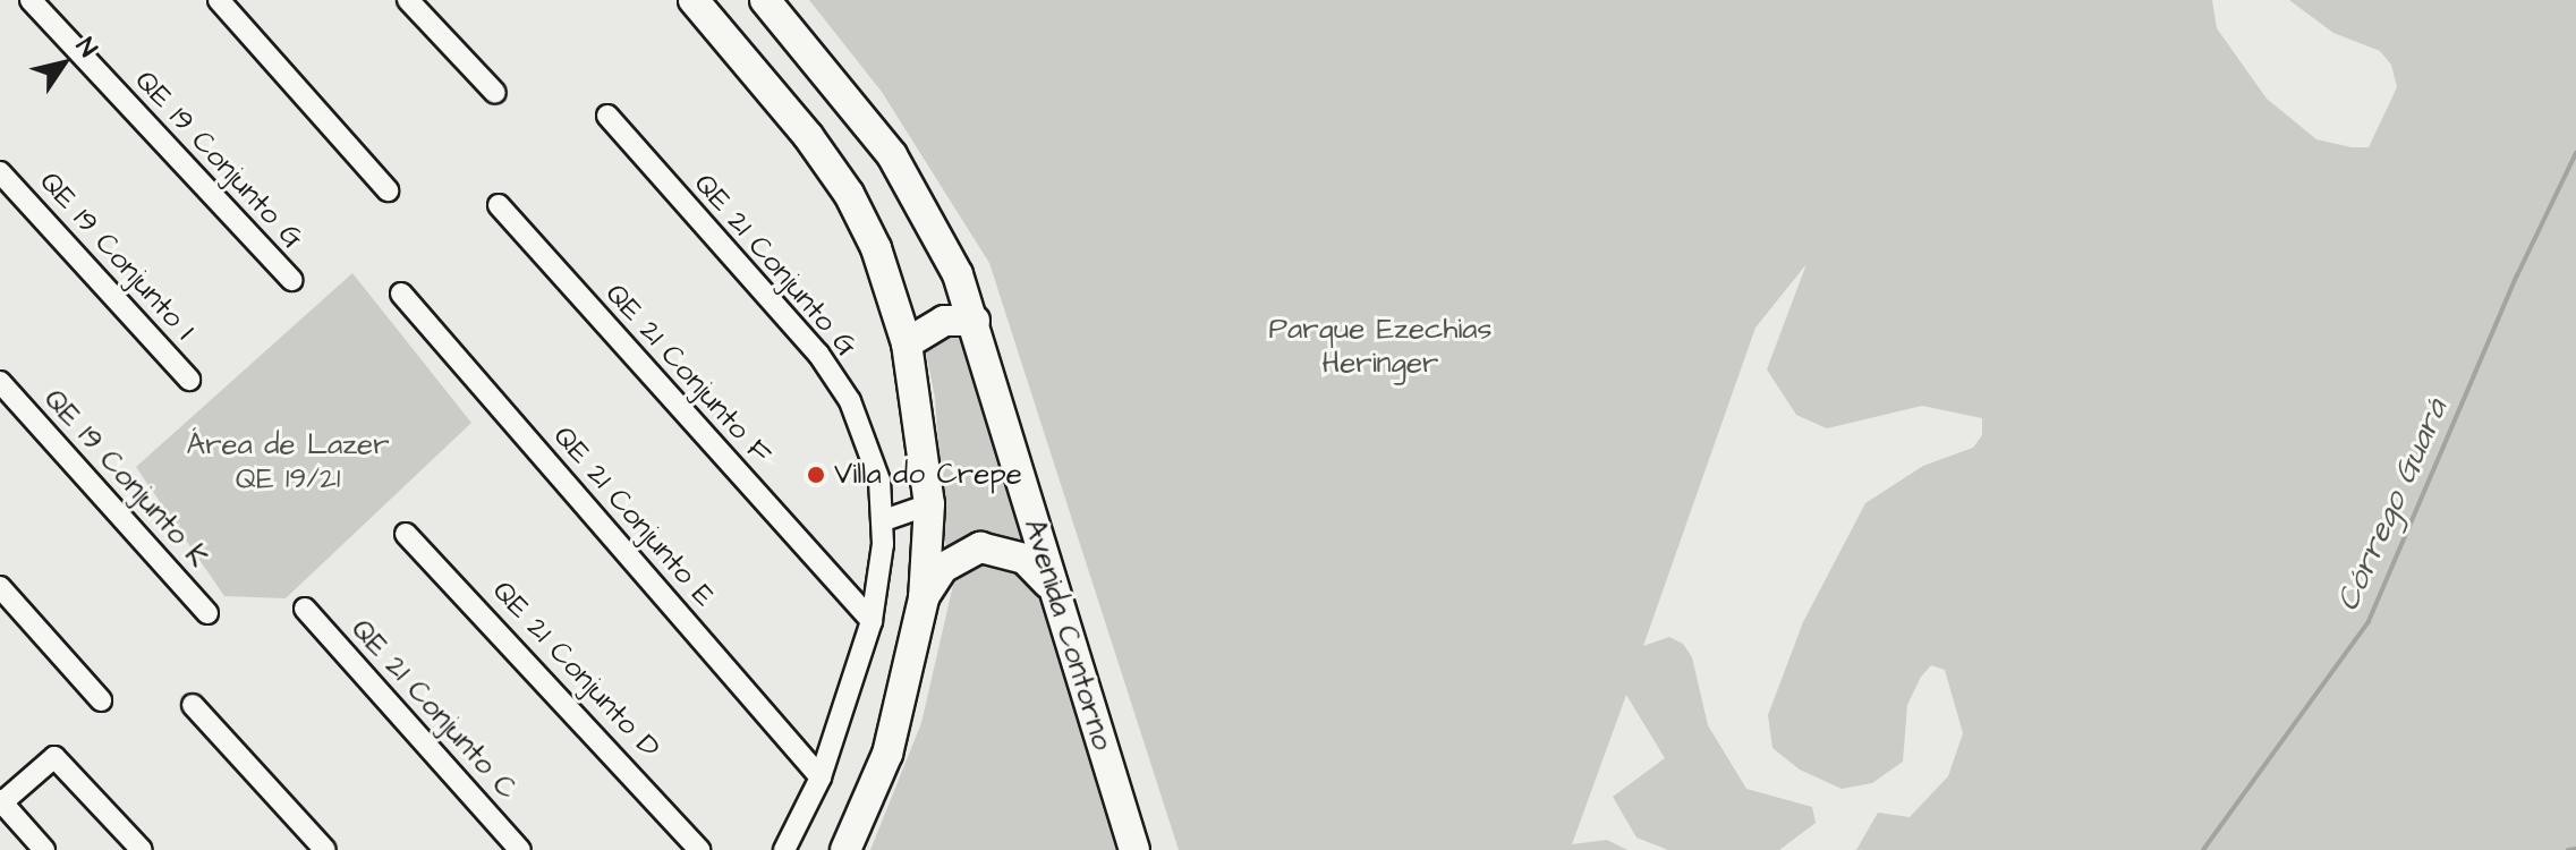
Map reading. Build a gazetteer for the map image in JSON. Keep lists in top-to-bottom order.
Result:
{
  "streets": {
    "main road": ["Avenida Contorno"],
    "street": [
      "QE 19 Conjunto G",
      "QE 19 Conjunto I",
      "QE 21 Conjunto G",
      "QE 21 Conjunto F",
      "QE 19 Conjunto K",
      "QE 21 Conjunto E",
      "QE 21 Conjunto D",
      "QE 21 Conjunto C"
    ]
  },
  "water": ["Córrego Guará"],
  "parks": ["Parque Ezechias Heringer", "Área de Lazer QE 19/21"],
  "places": ["Villa do Crepe"],
  "north": "top right"
}
